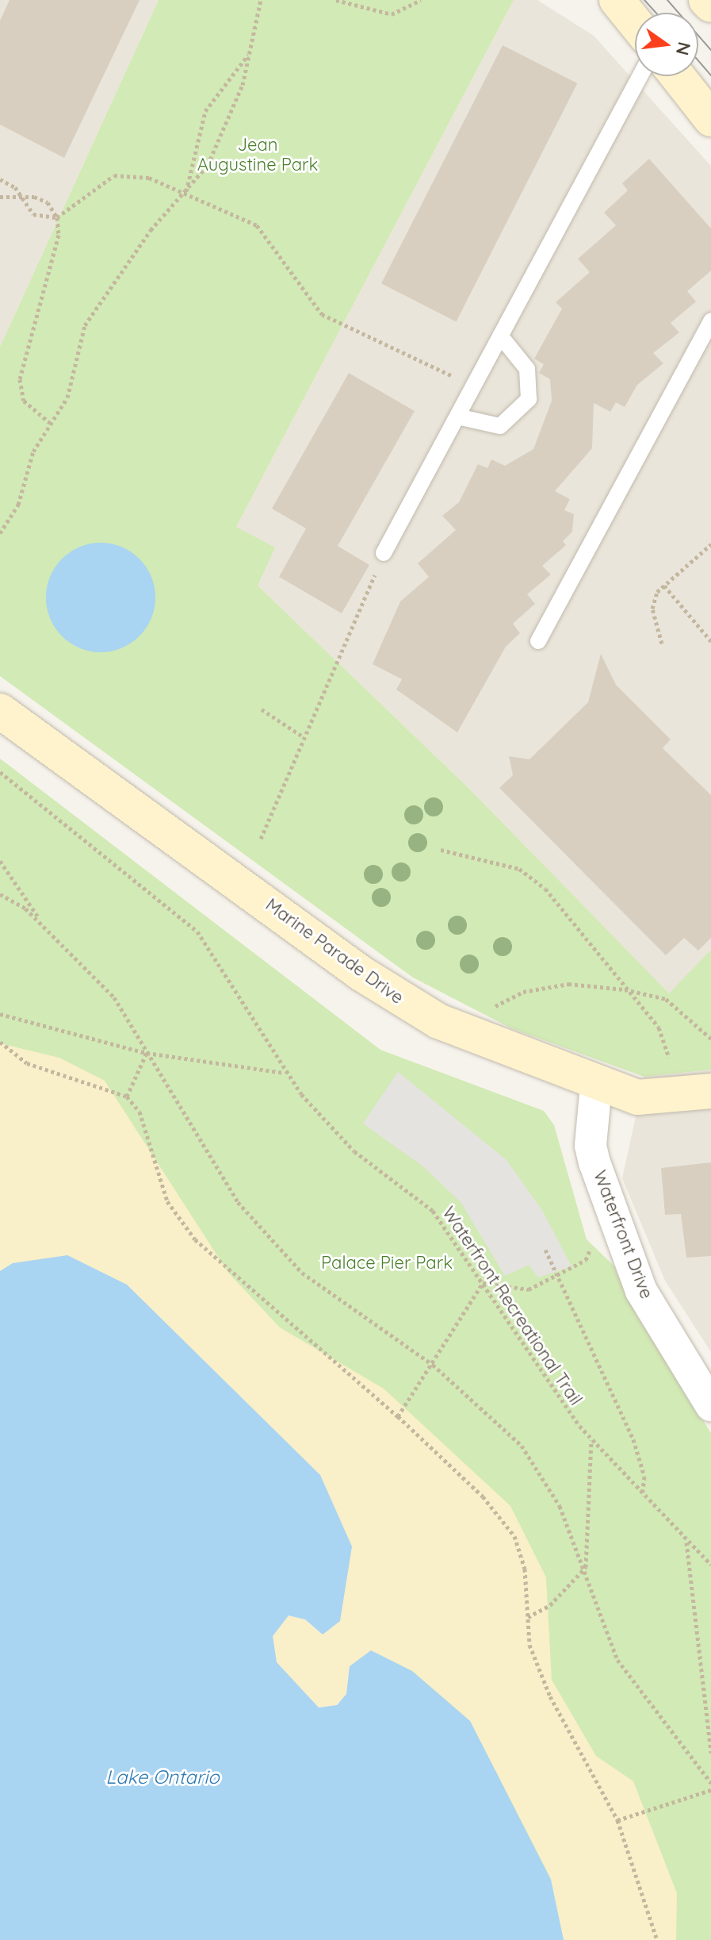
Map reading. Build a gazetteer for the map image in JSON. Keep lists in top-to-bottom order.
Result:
{
  "streets": {
    "street": ["Marine Parade Drive", "Waterfront Drive"],
    "path": ["Waterfront Recreational Trail"]
  },
  "crossings": [
    ["Marine Parade Drive", "Waterfront Drive"]
  ],
  "water": ["Lake Ontario"],
  "parks": ["Jean Augustine Park", "Palace Pier Park"],
  "north": "right"
}
